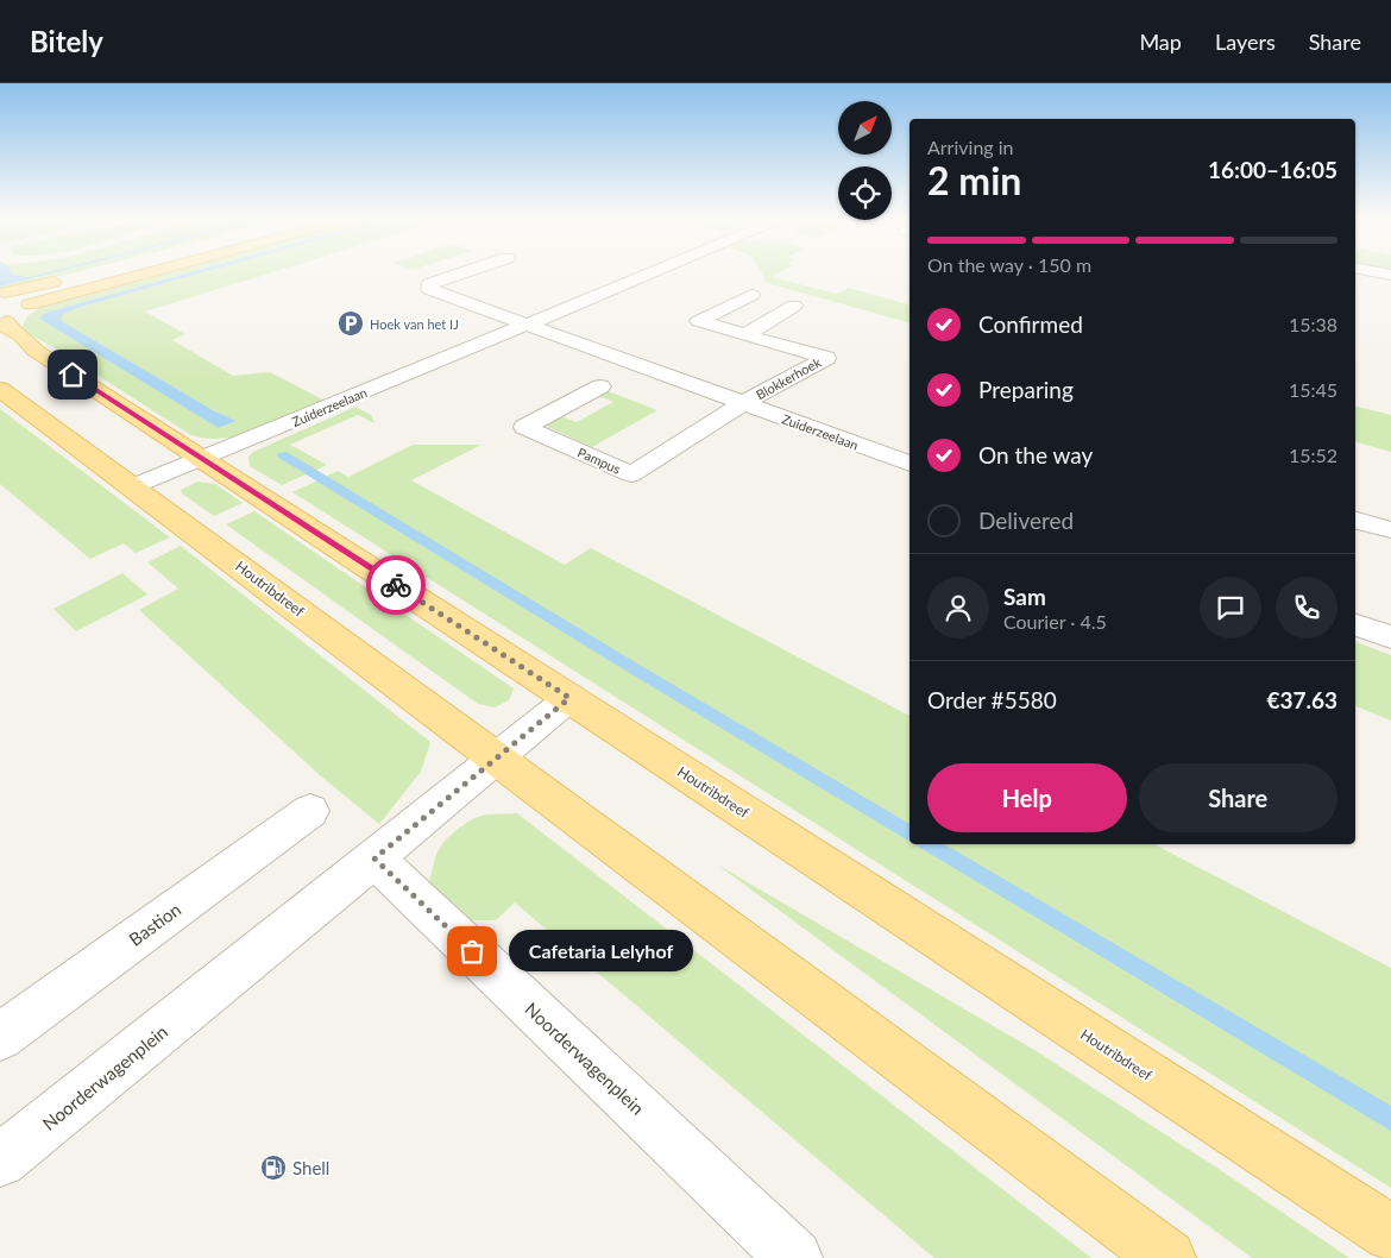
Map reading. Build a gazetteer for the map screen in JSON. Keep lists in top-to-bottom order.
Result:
{
  "streets": {
    "main road": ["Houtribdreef"],
    "street": [
      "Blokkerhoek",
      "Zuiderzeelaan",
      "Pampus",
      "Bastion",
      "Noorderwagenplein"
    ]
  },
  "crossings": [
    ["Blokkerhoek", "Zuiderzeelaan"],
    ["Blokkerhoek", "Pampus"],
    ["Zuiderzeelaan", "Pampus"],
    ["Zuiderzeelaan", "Houtribdreef"],
    ["Houtribdreef", "Noorderwagenplein"]
  ],
  "places": {
    "parking": ["Hoek van het IJ"],
    "other": ["Cafetaria Lelyhof"],
    "fuel station": ["Shell"]
  },
  "north": "top right",
  "page": {
    "header": "Bitely",
    "nav": ["Map", "Layers", "Share"],
    "heading": ["2 min", "Arriving in", "16:00–16:05"],
    "panel": [
      "Sam",
      "Courier · 4.5",
      "Order #5580",
      "€37.63"
    ],
    "bar": "On the way · 150 m",
    "list": [
      ["Confirmed", "15:38"],
      ["Preparing", "15:45"],
      ["On the way", "15:52"],
      "Delivered"
    ],
    "buttons": ["Help", "Share"],
    "bubble": "Cafetaria Lelyhof"
  }
}
